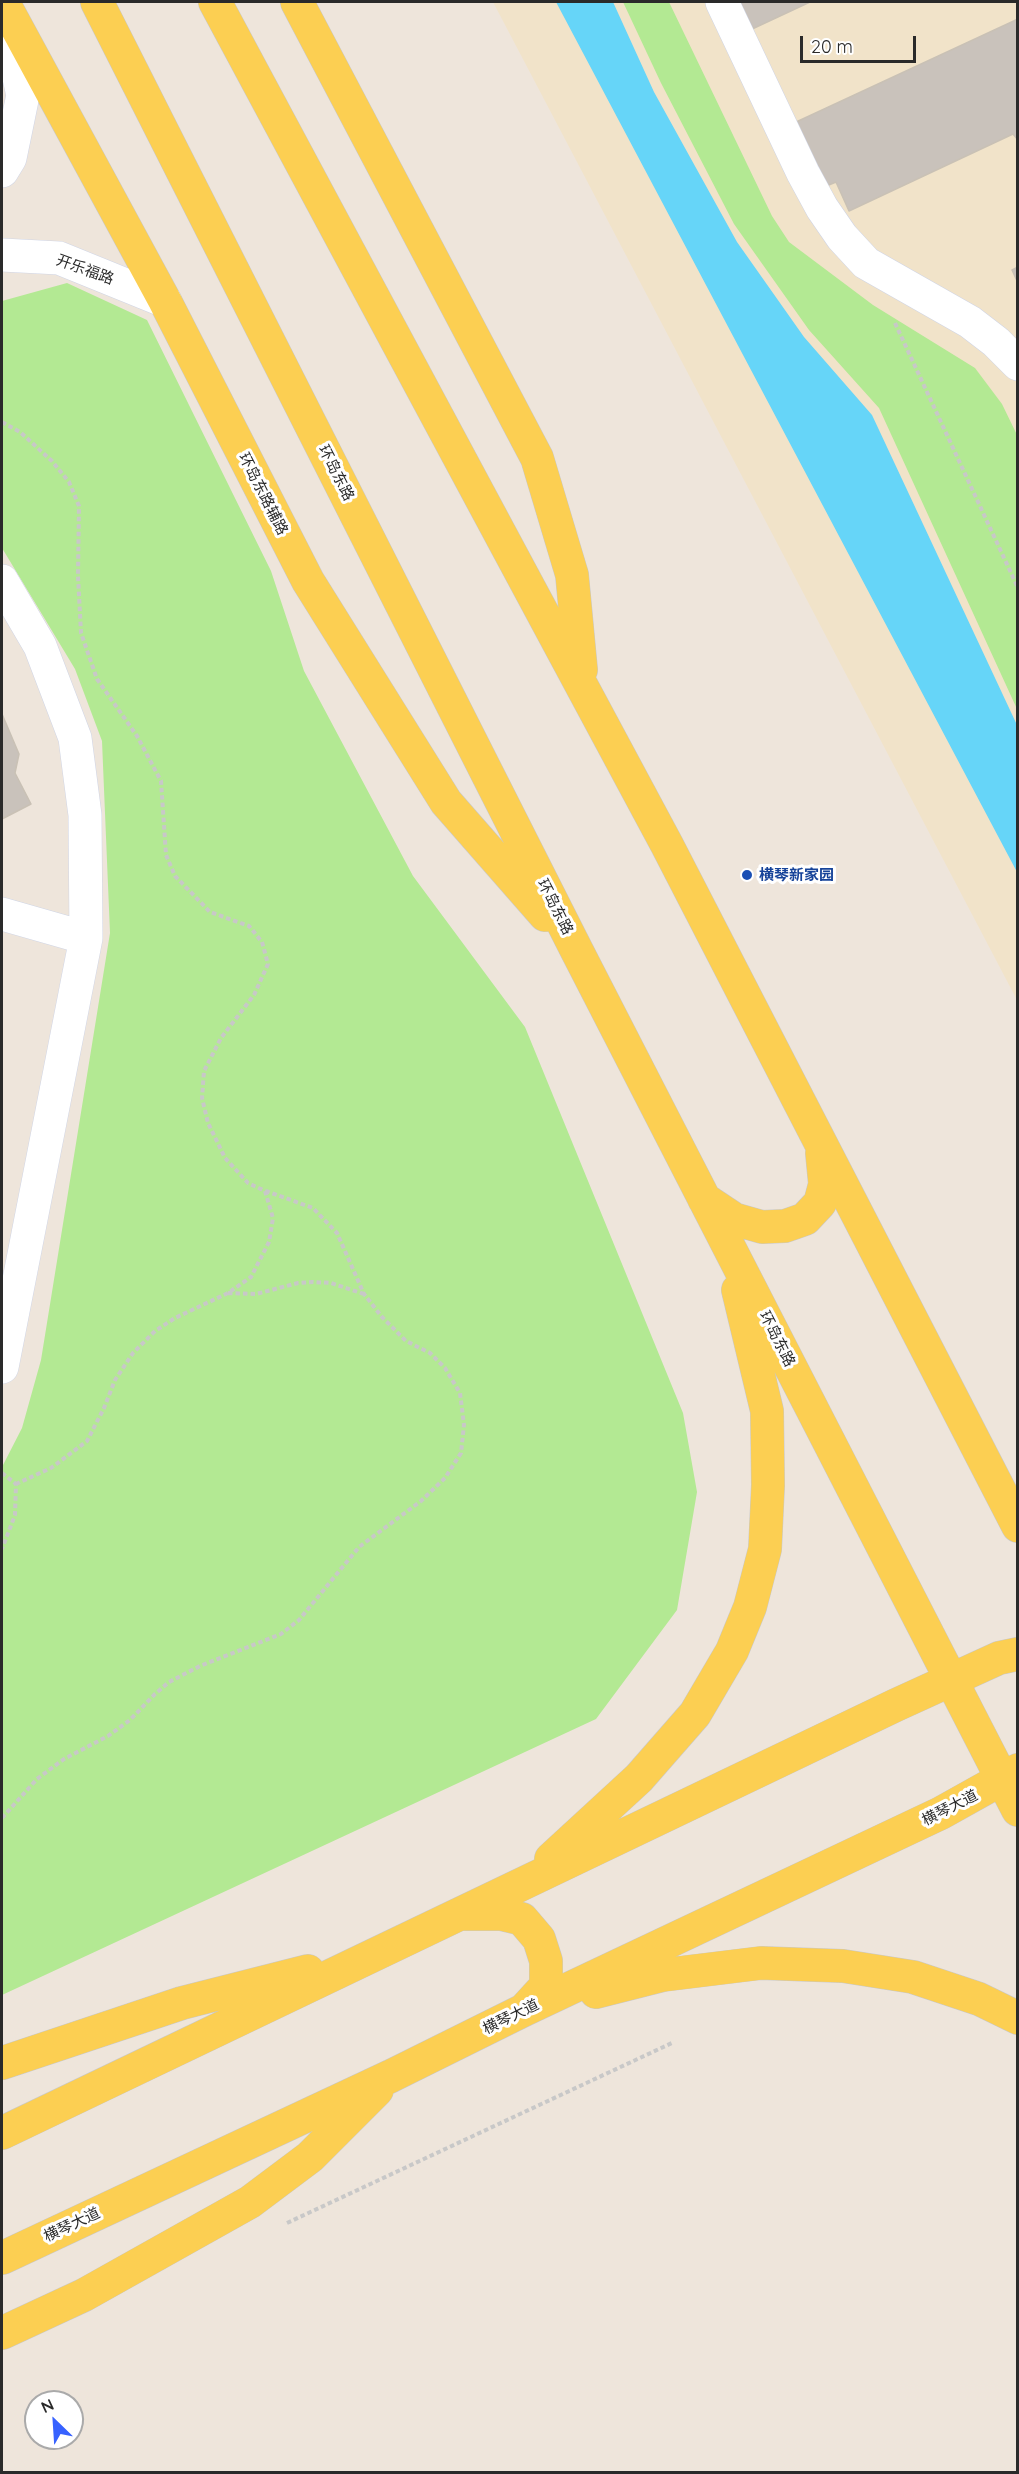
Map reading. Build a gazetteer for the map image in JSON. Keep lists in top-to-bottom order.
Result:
{
  "streets": {
    "main road": ["环岛东路", "环岛东路辅路", "横琴大道"],
    "street": ["开乐福路"]
  },
  "crossings": [
    ["开乐福路", "环岛东路辅路"],
    ["环岛东路", "环岛东路辅路"],
    ["环岛东路", "横琴大道"]
  ],
  "places": ["横琴新家园"],
  "scale_bar": "20 m",
  "north": "top left"
}
